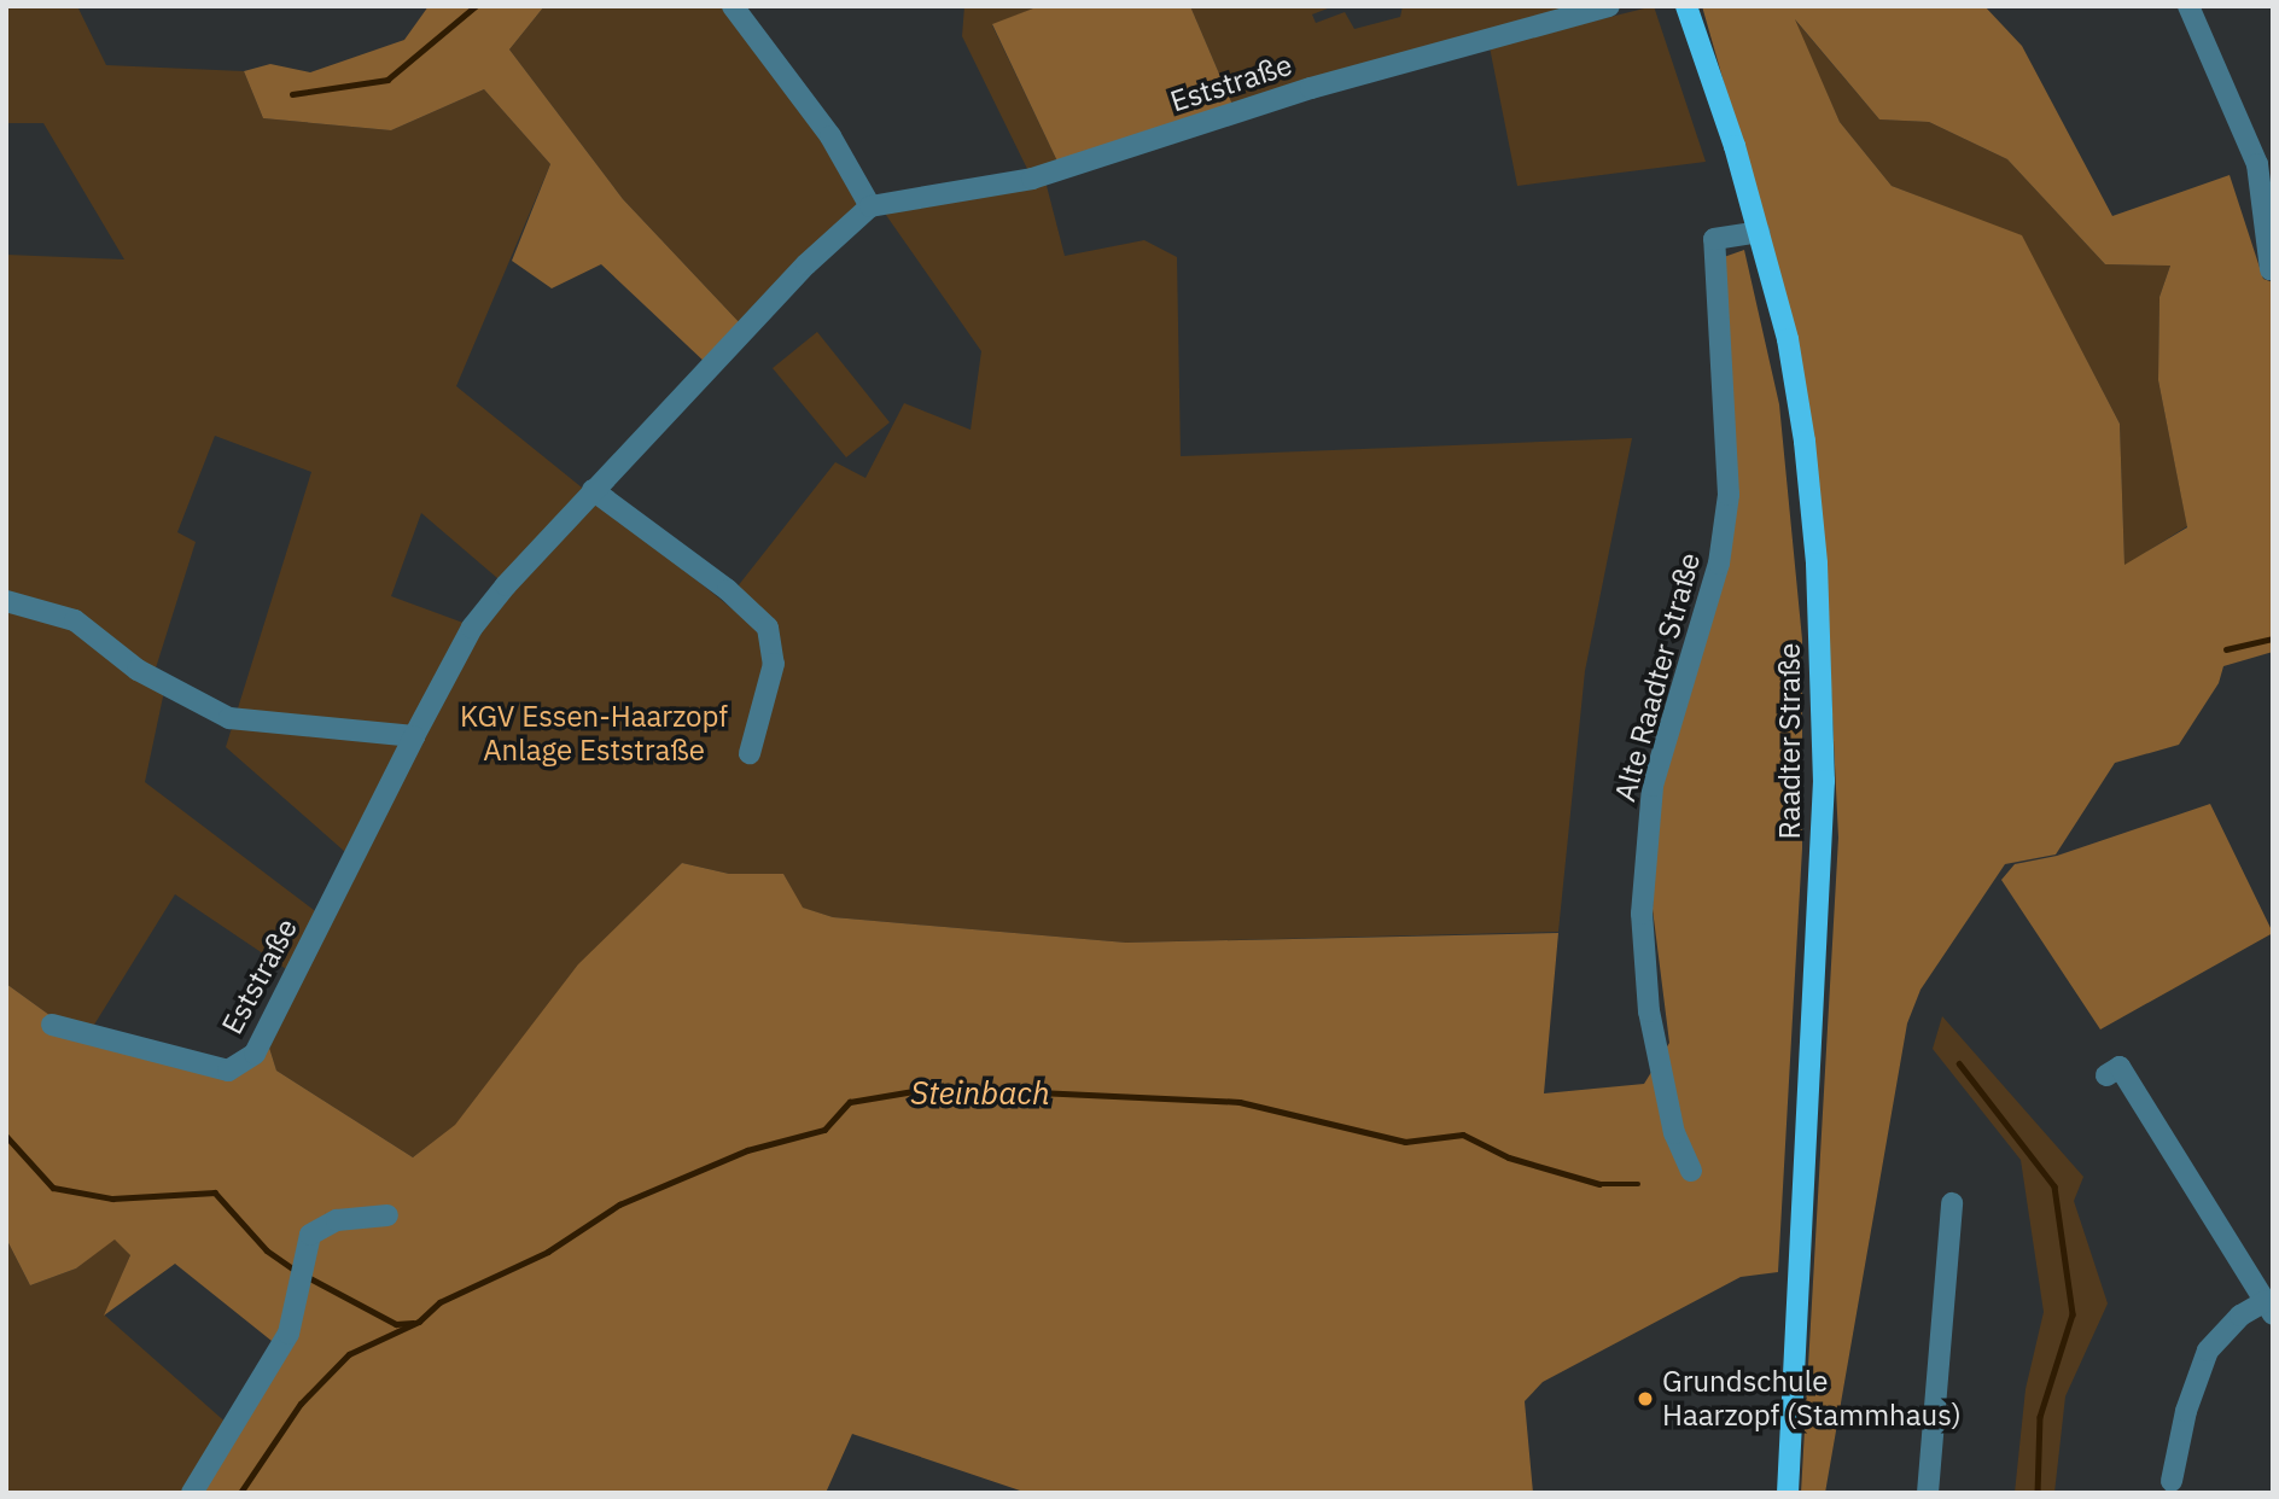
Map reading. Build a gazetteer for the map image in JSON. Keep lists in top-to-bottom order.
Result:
{
  "streets": {
    "main road": ["Raadter Straße"],
    "street": ["Eststraße", "Alte Raadter Straße"]
  },
  "crossings": [
    ["Alte Raadter Straße", "Raadter Straße"]
  ],
  "water": ["Steinbach"],
  "parks": ["KGV Essen-Haarzopf Anlage Eststraße"],
  "places": ["Grundschule Haarzopf (Stammhaus)"]
}
